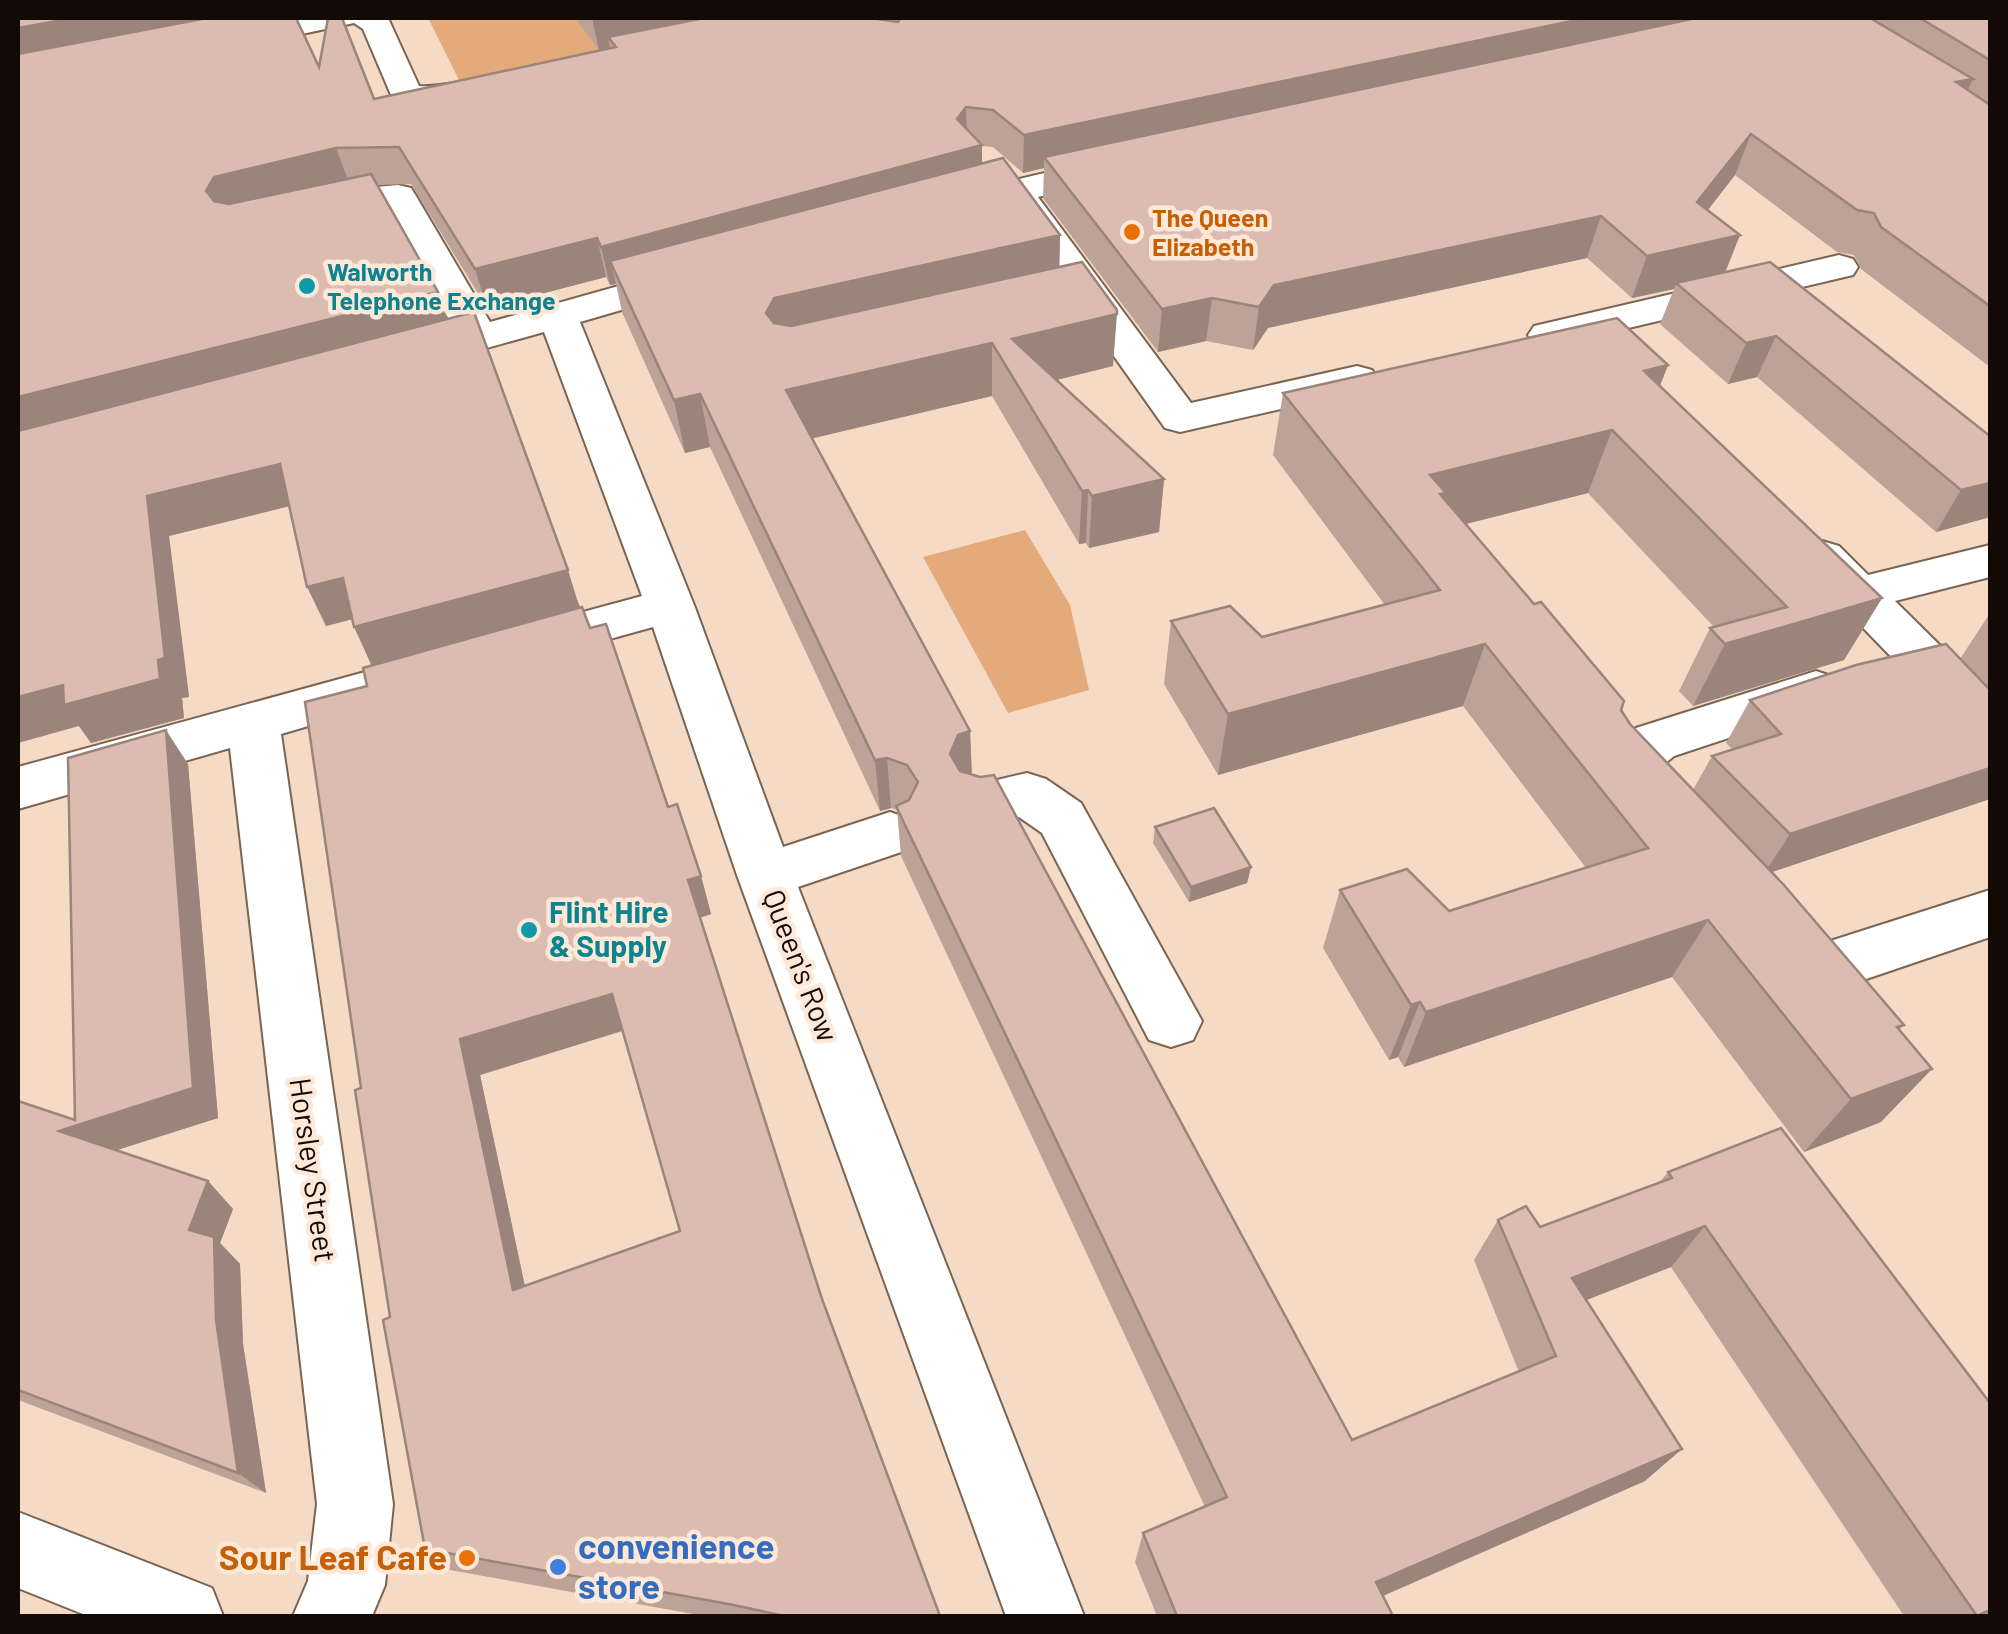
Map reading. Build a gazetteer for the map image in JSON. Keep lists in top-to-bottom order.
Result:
{
  "streets": {
    "street": ["Queen's Row", "Horsley Street"]
  },
  "places": [
    "The Queen Elizabeth",
    "Walworth Telephone Exchange",
    "Flint Hire & Supply",
    "Sour Leaf Cafe",
    "convenience store"
  ]
}
